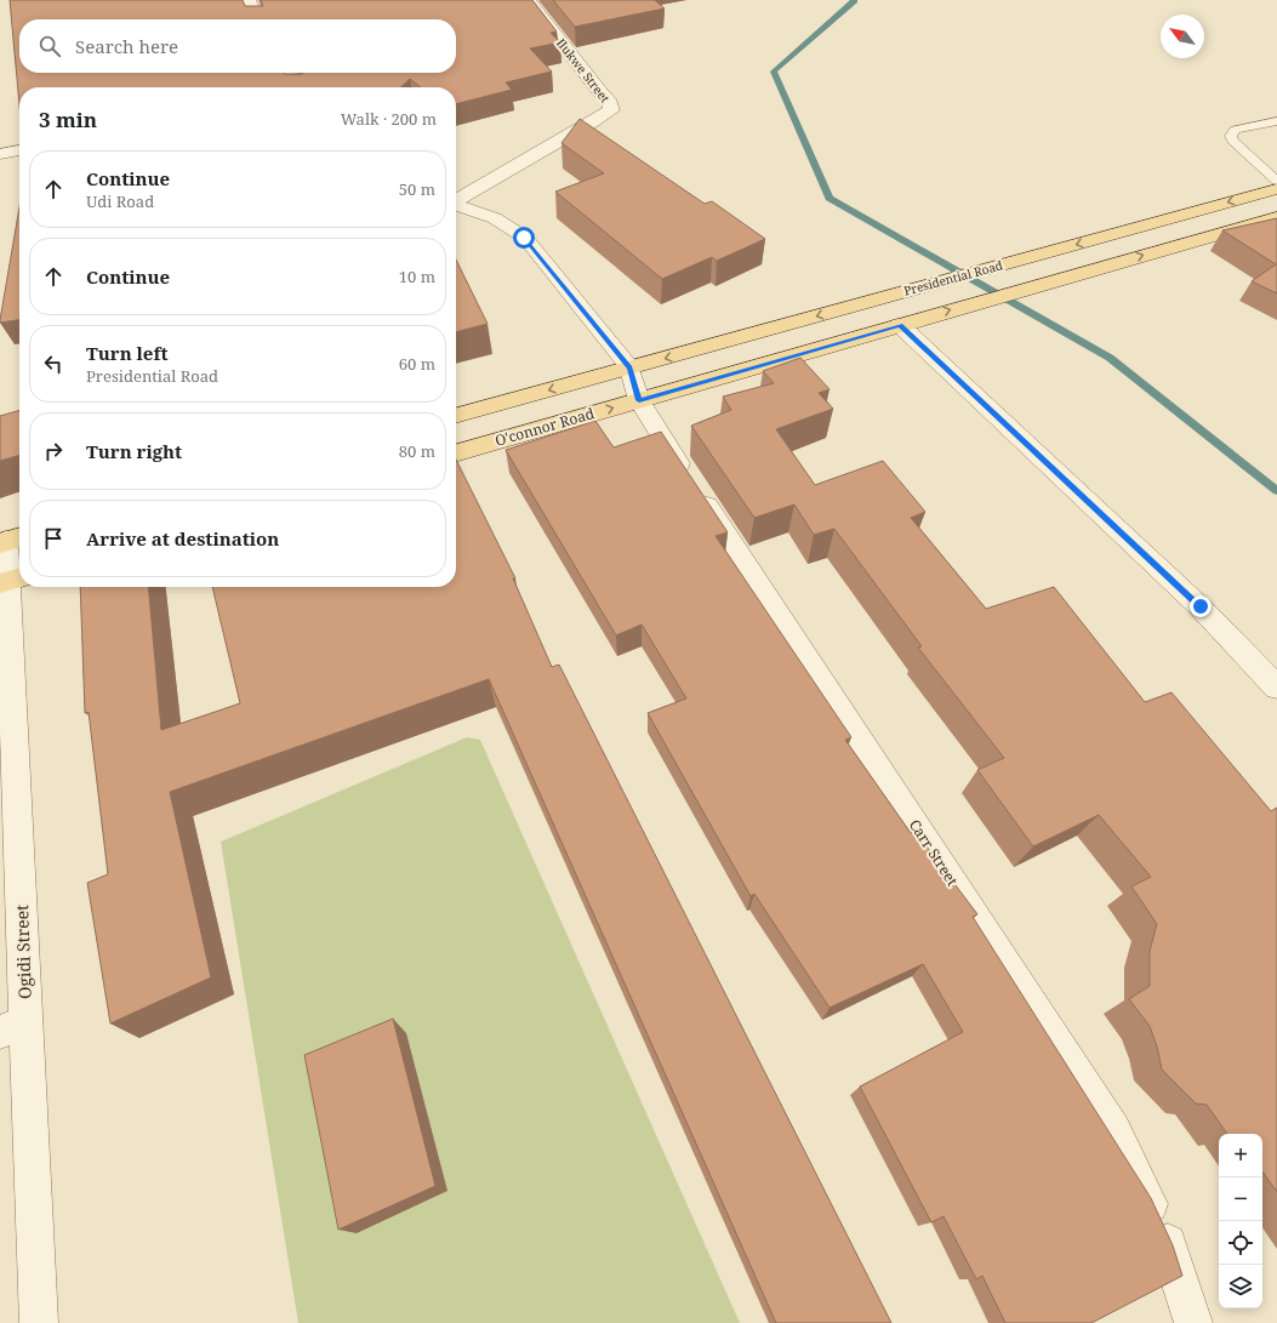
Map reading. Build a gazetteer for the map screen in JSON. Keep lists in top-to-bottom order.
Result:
{
  "streets": {
    "main road": ["Presidential Road", "O'connor Road"],
    "street": ["Ilukwe Street", "Carr Street", "Ogidi Street"]
  },
  "crossings": [
    ["Presidential Road", "Carr Street"],
    ["O'connor Road", "Carr Street"]
  ],
  "north": "top left",
  "page": {
    "search": "Search here",
    "heading": ["3 min", "Walk · 200 m"],
    "list": [
      ["Continue", "Udi Road", "50 m"],
      ["Continue", "10 m"],
      ["Turn left", "Presidential Road", "60 m"],
      ["Turn right", "80 m"],
      "Arrive at destination"
    ],
    "map_buttons": ["+", "−"]
  }
}
